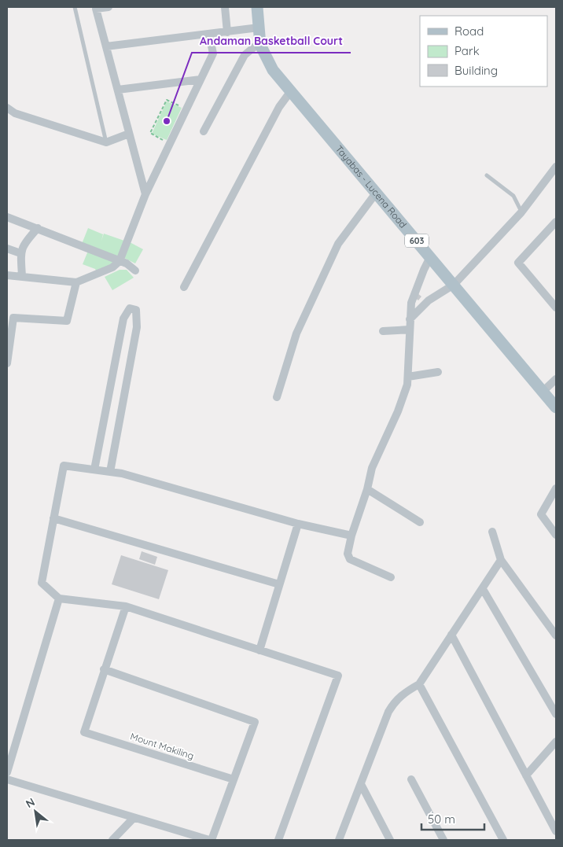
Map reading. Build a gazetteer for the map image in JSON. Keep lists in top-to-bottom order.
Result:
{
  "streets": {
    "main road": ["Tayabas - Lucena Road", "603"],
    "street": ["Mount Makiling"]
  },
  "places": ["Andaman Basketball Court"],
  "legend": ["Road", "Park", "Building"],
  "scale_bar": "50 m",
  "north": "top left"
}
